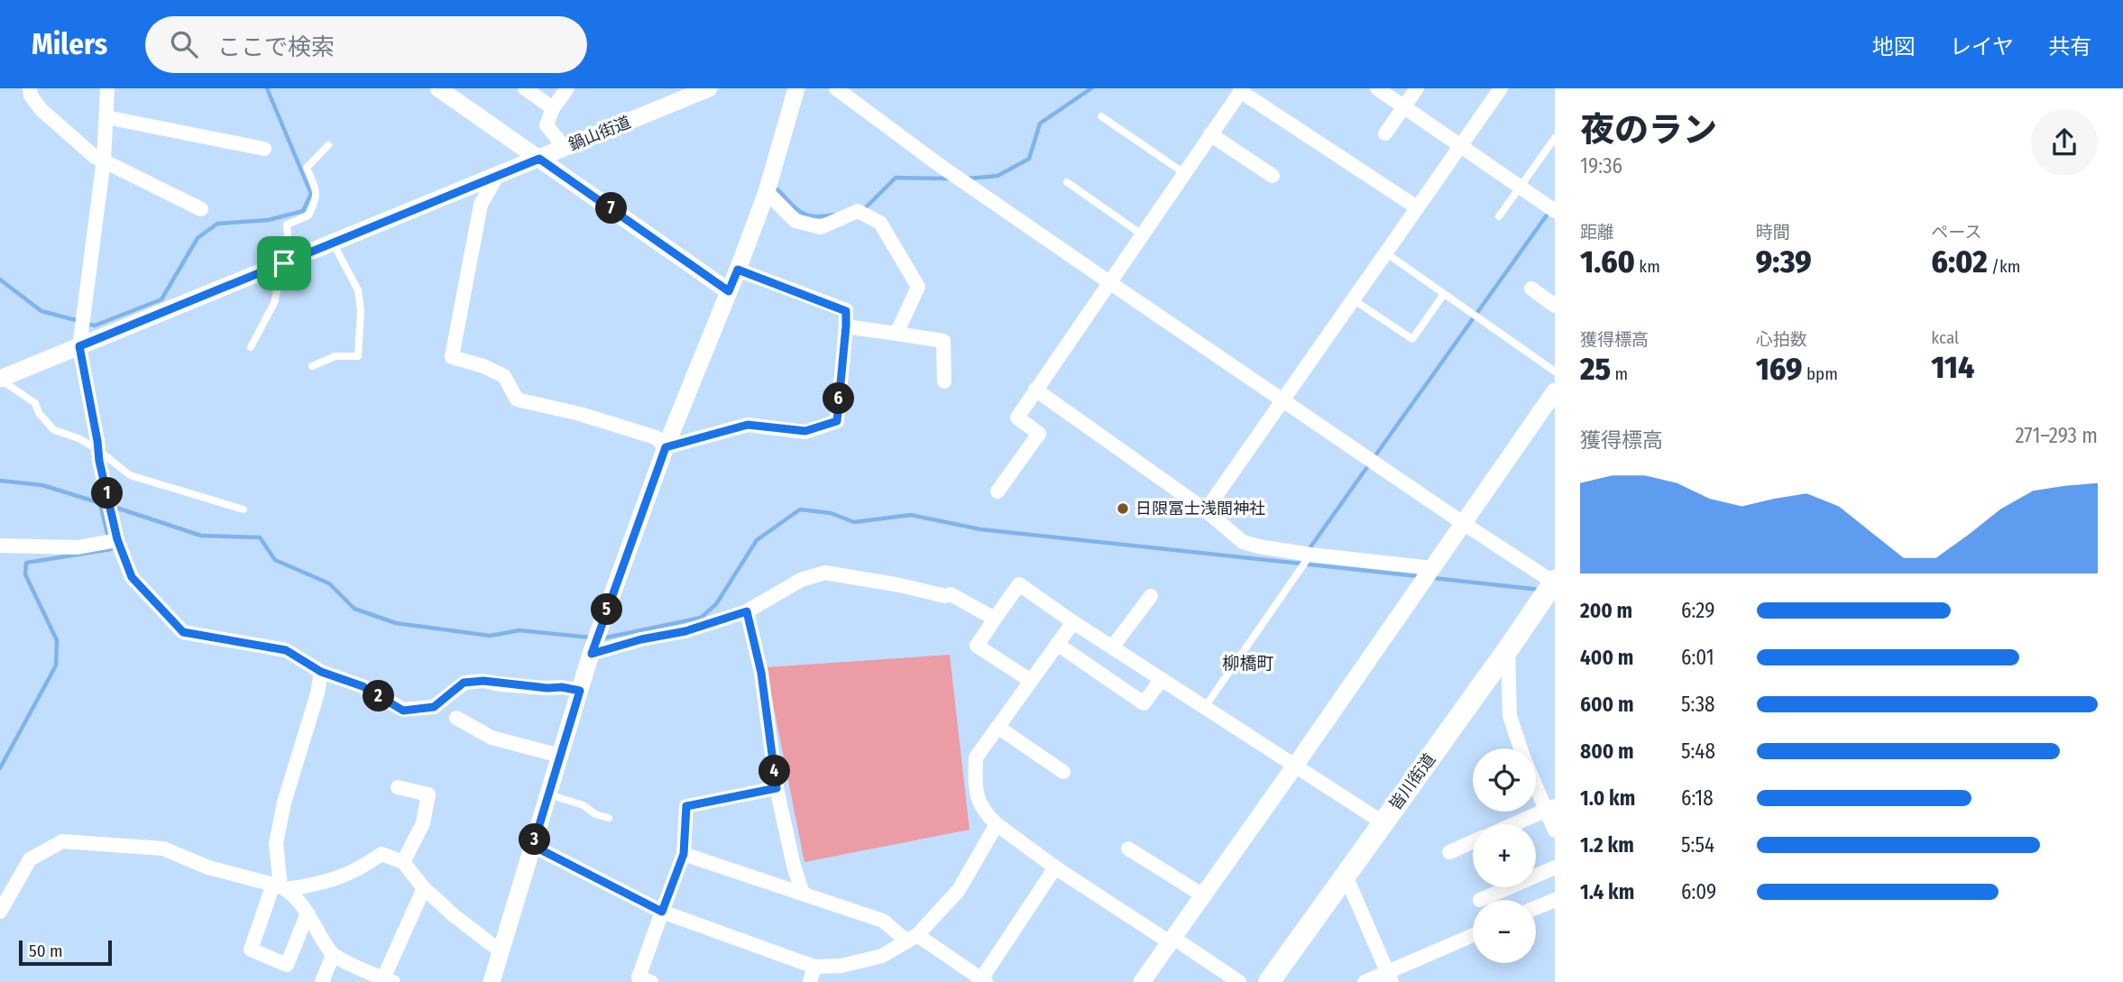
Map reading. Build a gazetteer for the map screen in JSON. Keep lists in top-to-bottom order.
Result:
{
  "streets": {
    "main road": ["皆川街道"],
    "street": ["鍋山街道"]
  },
  "districts": ["柳橋町"],
  "places": ["日限冨士浅間神社"],
  "scale_bar": "50 m",
  "page": {
    "header": "Milers",
    "search": "ここで検索",
    "nav": ["地図", "レイヤ", "共有"],
    "heading": ["夜のラン", "19:36"],
    "pins": [
      "7",
      "6",
      "1",
      "5",
      "2",
      "4",
      "3"
    ],
    "stats": [
      ["距離", "1.60 km"],
      ["時間", "9:39"],
      ["ペース", "6:02 /km"],
      ["獲得標高", "25 m"],
      ["心拍数", "169 bpm"],
      ["kcal", "114"]
    ],
    "chart": ["獲得標高", "271–293 m"],
    "list": [
      {
        "name": "200 m",
        "note": "6:29"
      },
      {
        "name": "400 m",
        "note": "6:01"
      },
      {
        "name": "600 m",
        "note": "5:38"
      },
      {
        "name": "800 m",
        "note": "5:48"
      },
      {
        "name": "1.0 km",
        "note": "6:18"
      },
      {
        "name": "1.2 km",
        "note": "5:54"
      },
      {
        "name": "1.4 km",
        "note": "6:09"
      }
    ],
    "map_buttons": ["+", "−"],
    "scale": "50 m"
  }
}
